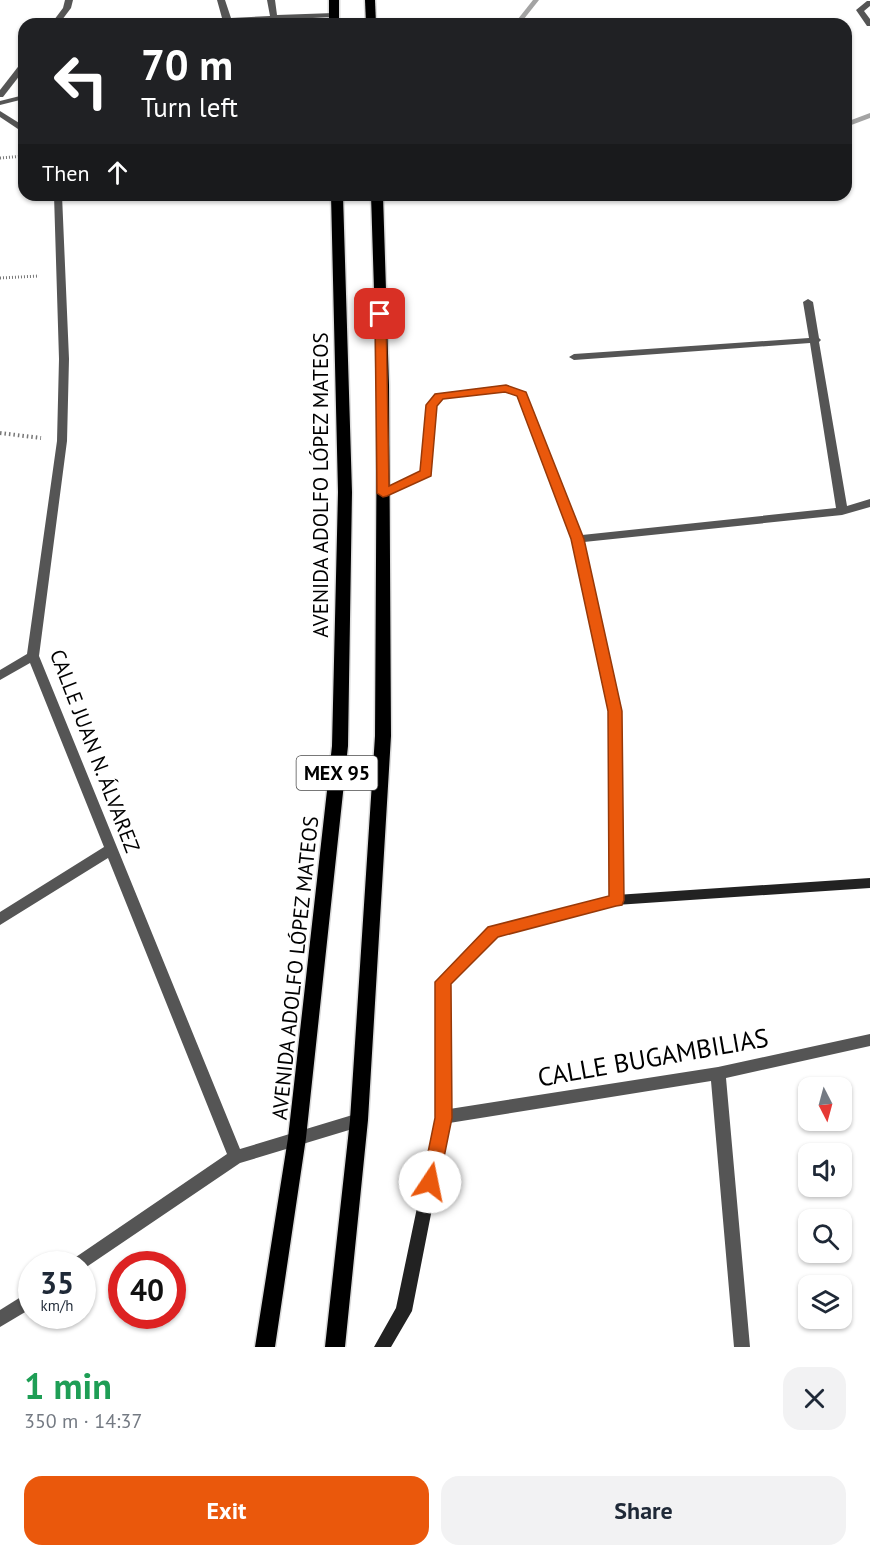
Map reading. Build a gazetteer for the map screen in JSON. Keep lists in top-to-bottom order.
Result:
{
  "streets": {
    "main road": ["AVENIDA ADOLFO LÓPEZ MATEOS", "MEX 95"],
    "street": ["CALLE JUAN N. ÁLVAREZ", "CALLE BUGAMBILIAS"]
  },
  "north": "bottom",
  "page": {
    "turn": ["70 m", "Turn left"],
    "then": "Then",
    "speed": "35 km/h",
    "limit": "40",
    "heading": ["1 min", "350 m · 14:37"],
    "buttons": ["Exit", "Share"]
  }
}
